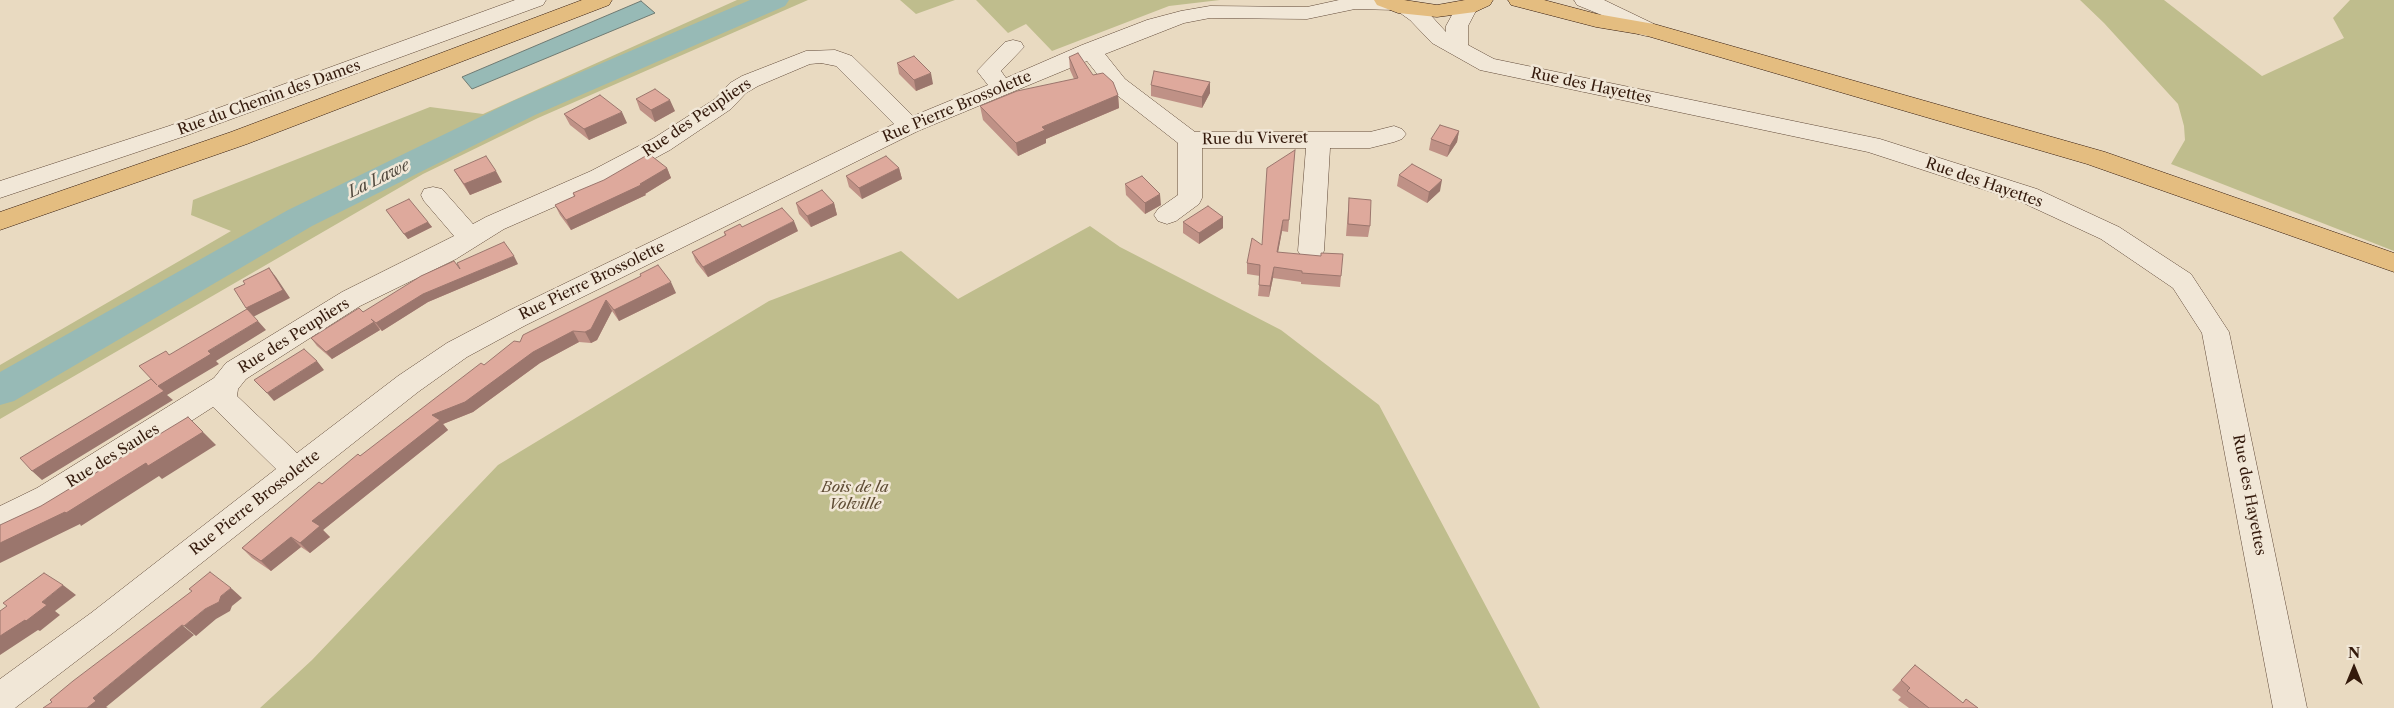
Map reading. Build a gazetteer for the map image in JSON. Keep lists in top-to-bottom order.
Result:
{
  "streets": {
    "street": [
      "Rue des Hayettes",
      "Rue du Chemin des Dames",
      "Rue Pierre Brossolette",
      "Rue des Peupliers",
      "Rue du Viveret",
      "Rue des Saules"
    ]
  },
  "crossings": [
    ["Rue des Hayettes", "Rue Pierre Brossolette"],
    ["Rue Pierre Brossolette", "Rue des Peupliers"],
    ["Rue Pierre Brossolette", "Rue du Viveret"],
    ["Rue des Peupliers", "Rue des Saules"]
  ],
  "water": ["La Lawe"],
  "parks": ["Bois de la Volville"],
  "north": "top"
}
